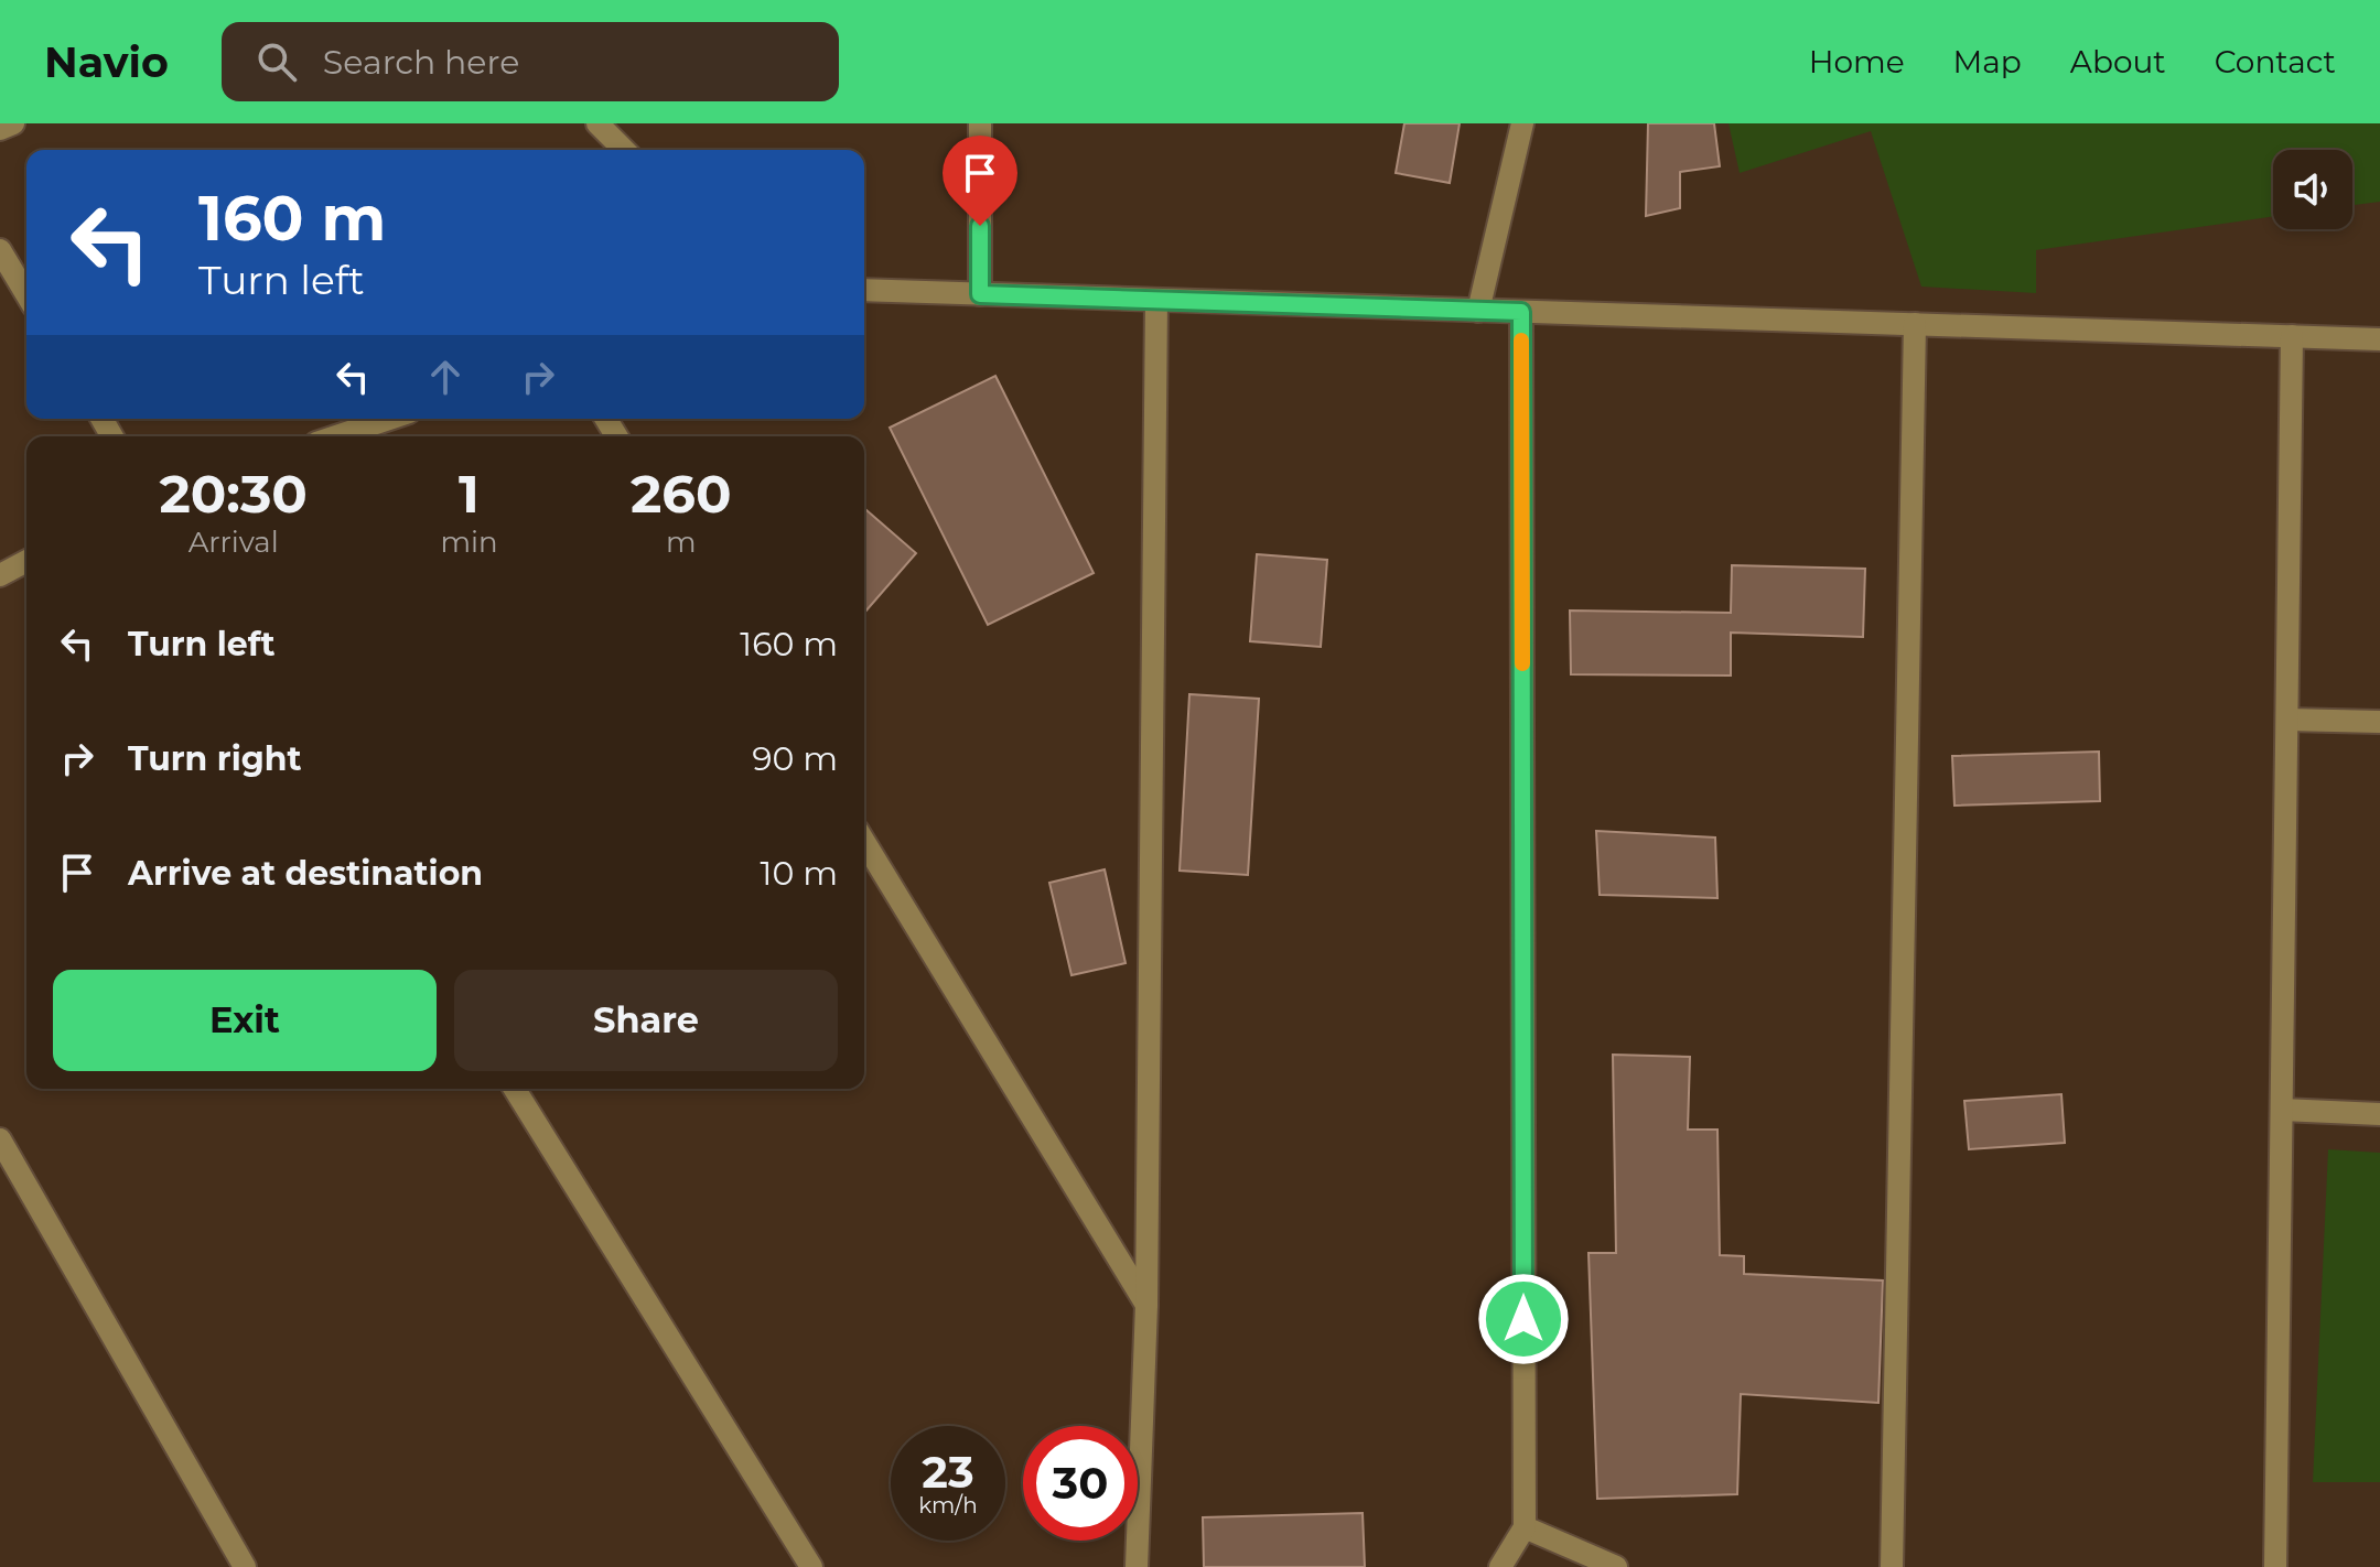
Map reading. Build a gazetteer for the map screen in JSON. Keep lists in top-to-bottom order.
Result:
{
  "page": {
    "header": "Navio",
    "search": "Search here",
    "nav": [
      "Home",
      "Map",
      "About",
      "Contact"
    ],
    "turn": ["160 m", "Turn left"],
    "eta": [
      "20:30",
      "Arrival",
      "1",
      "min",
      "260",
      "m"
    ],
    "list": [
      {
        "name": "Turn left",
        "value": "160 m"
      },
      {
        "name": "Turn right",
        "value": "90 m"
      },
      {
        "name": "Arrive at destination",
        "value": "10 m"
      }
    ],
    "buttons": ["Exit", "Share"],
    "speed": "23 km/h",
    "limit": "30"
  }
}
